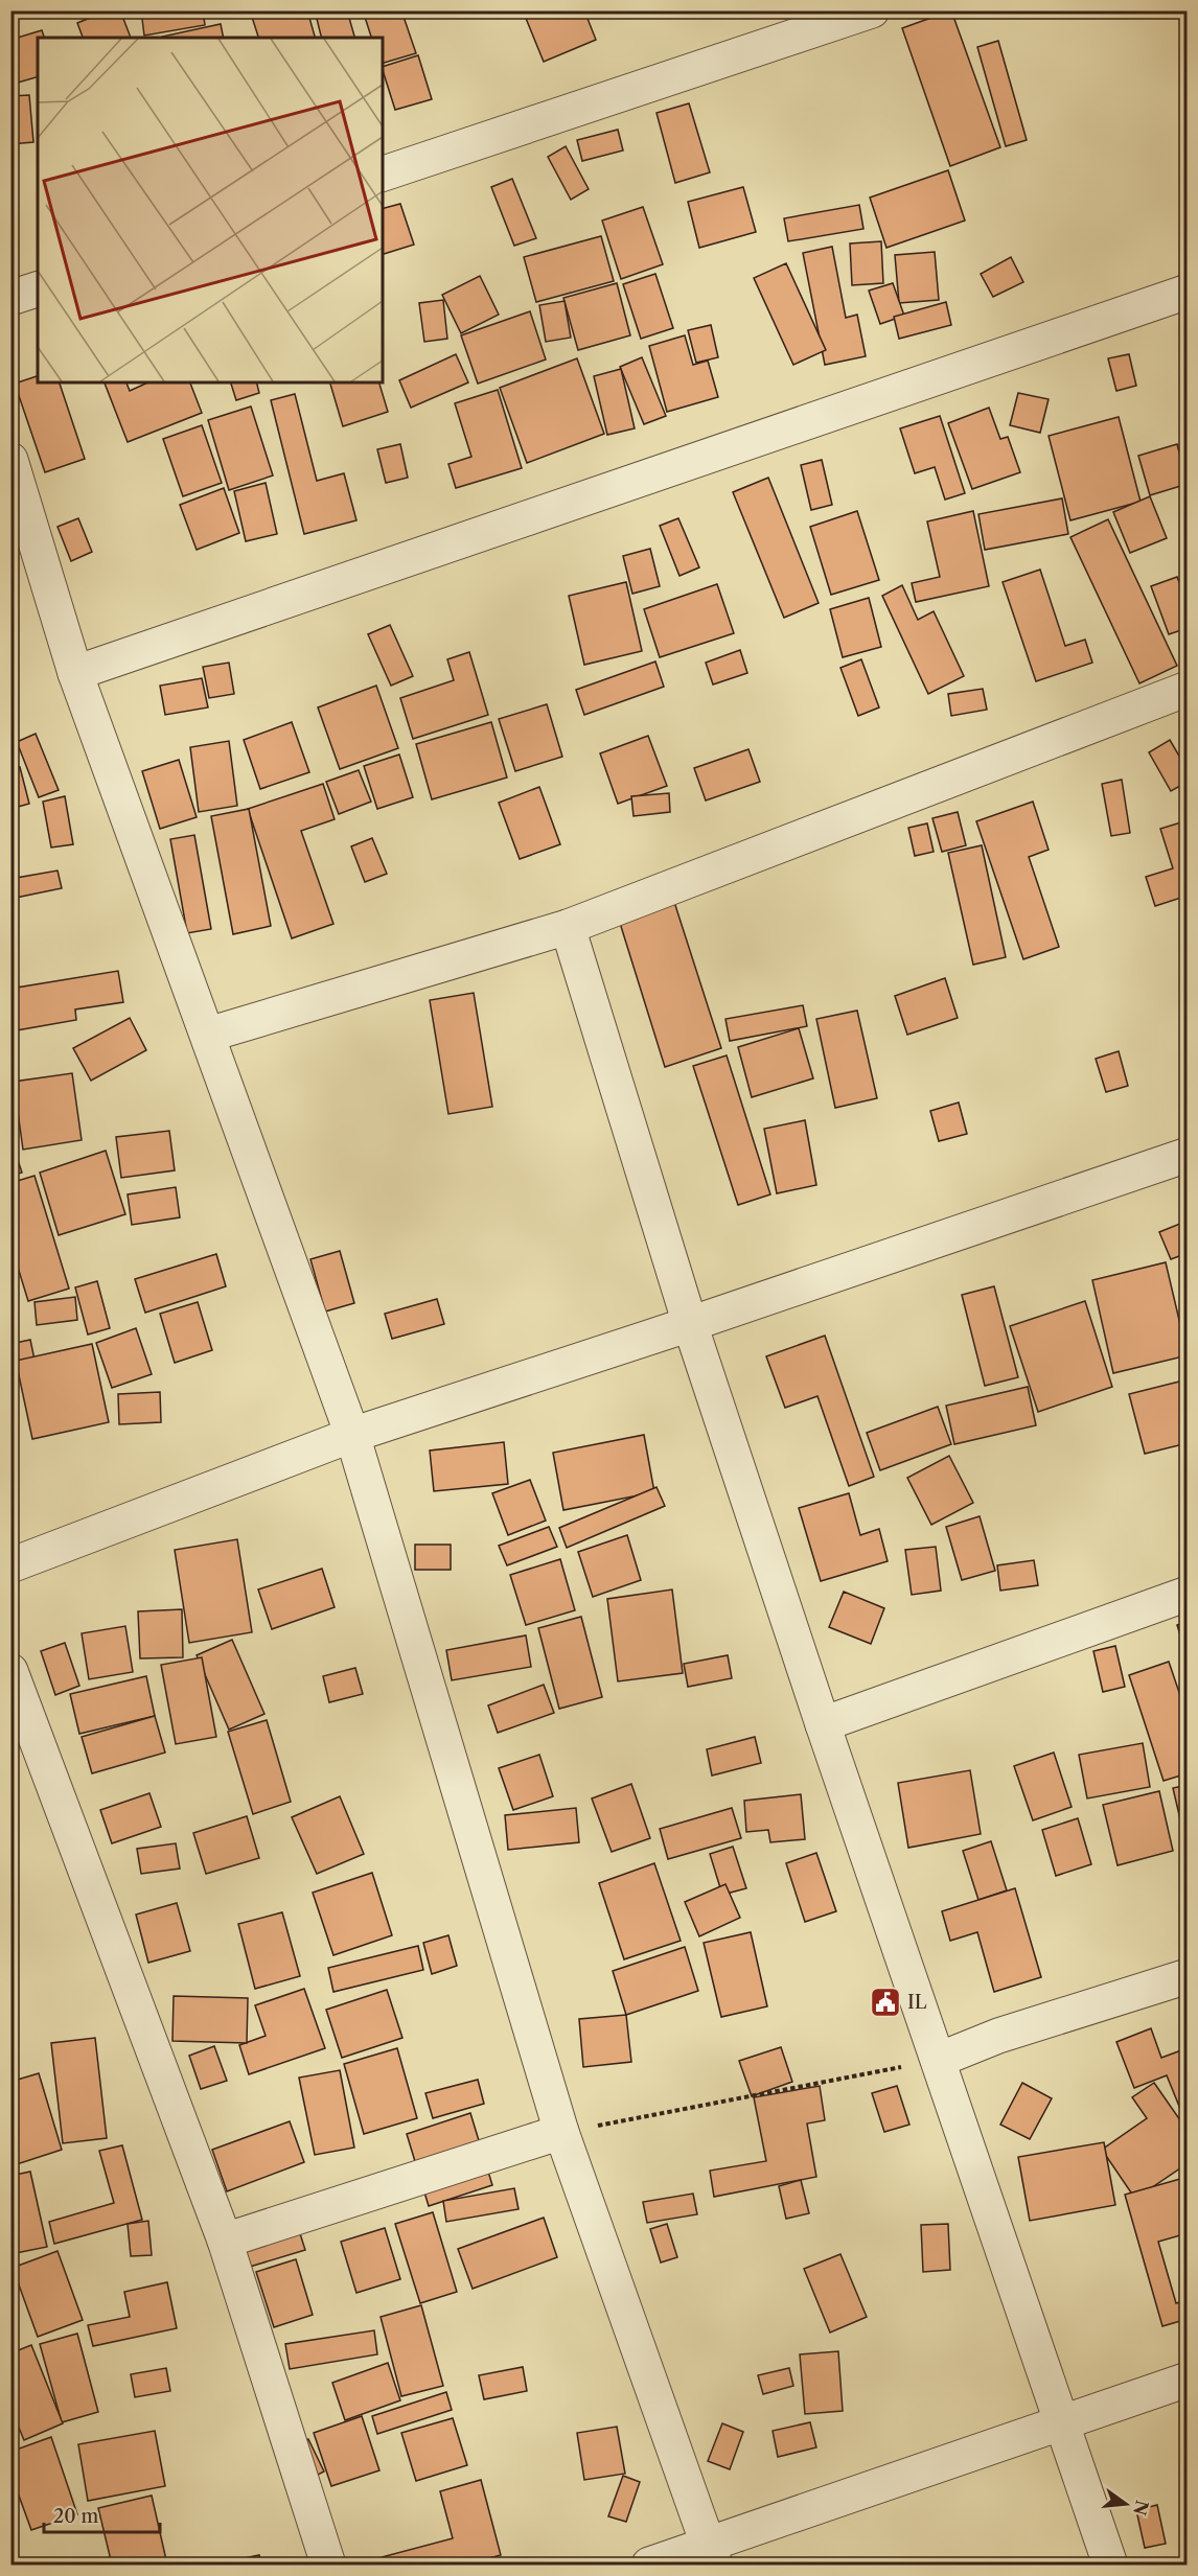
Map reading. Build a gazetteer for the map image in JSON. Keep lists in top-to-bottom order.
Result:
{
  "places": {
    "public building": ["IL"]
  },
  "scale_bar": "20 m",
  "north": "right"
}
